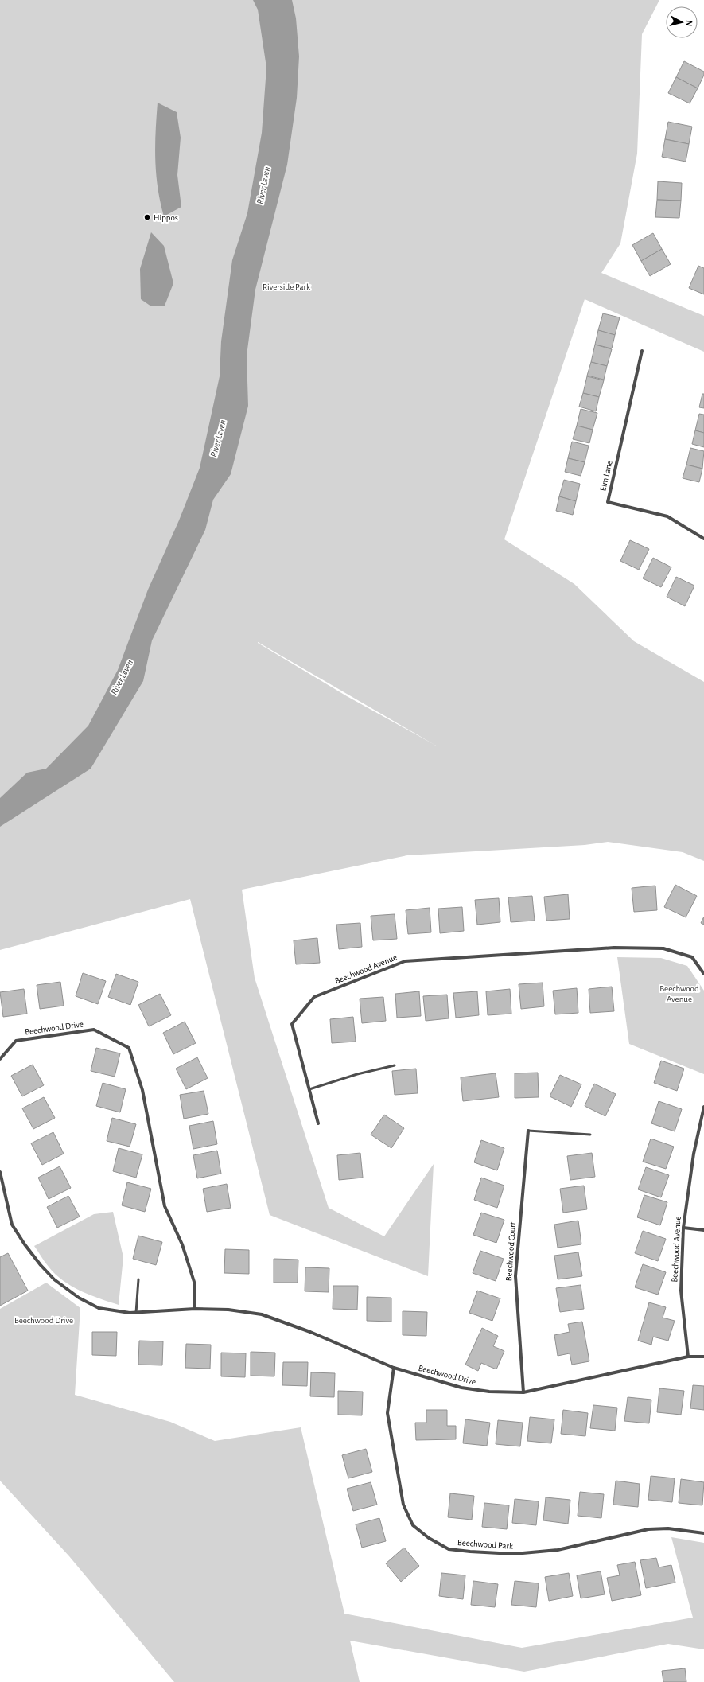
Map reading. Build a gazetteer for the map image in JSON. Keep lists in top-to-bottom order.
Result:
{
  "streets": {
    "street": [
      "Elm Lane",
      "Beechwood Avenue",
      "Beechwood Drive",
      "Beechwood Court",
      "Beechwood Park"
    ]
  },
  "crossings": [
    ["Beechwood Avenue", "Beechwood Drive"],
    ["Beechwood Drive", "Beechwood Court"],
    ["Beechwood Drive", "Beechwood Park"]
  ],
  "water": ["River Leven"],
  "parks": ["Riverside Park", "Beechwood Avenue", "Beechwood Drive"],
  "places": ["Hippos"],
  "north": "right"
}
